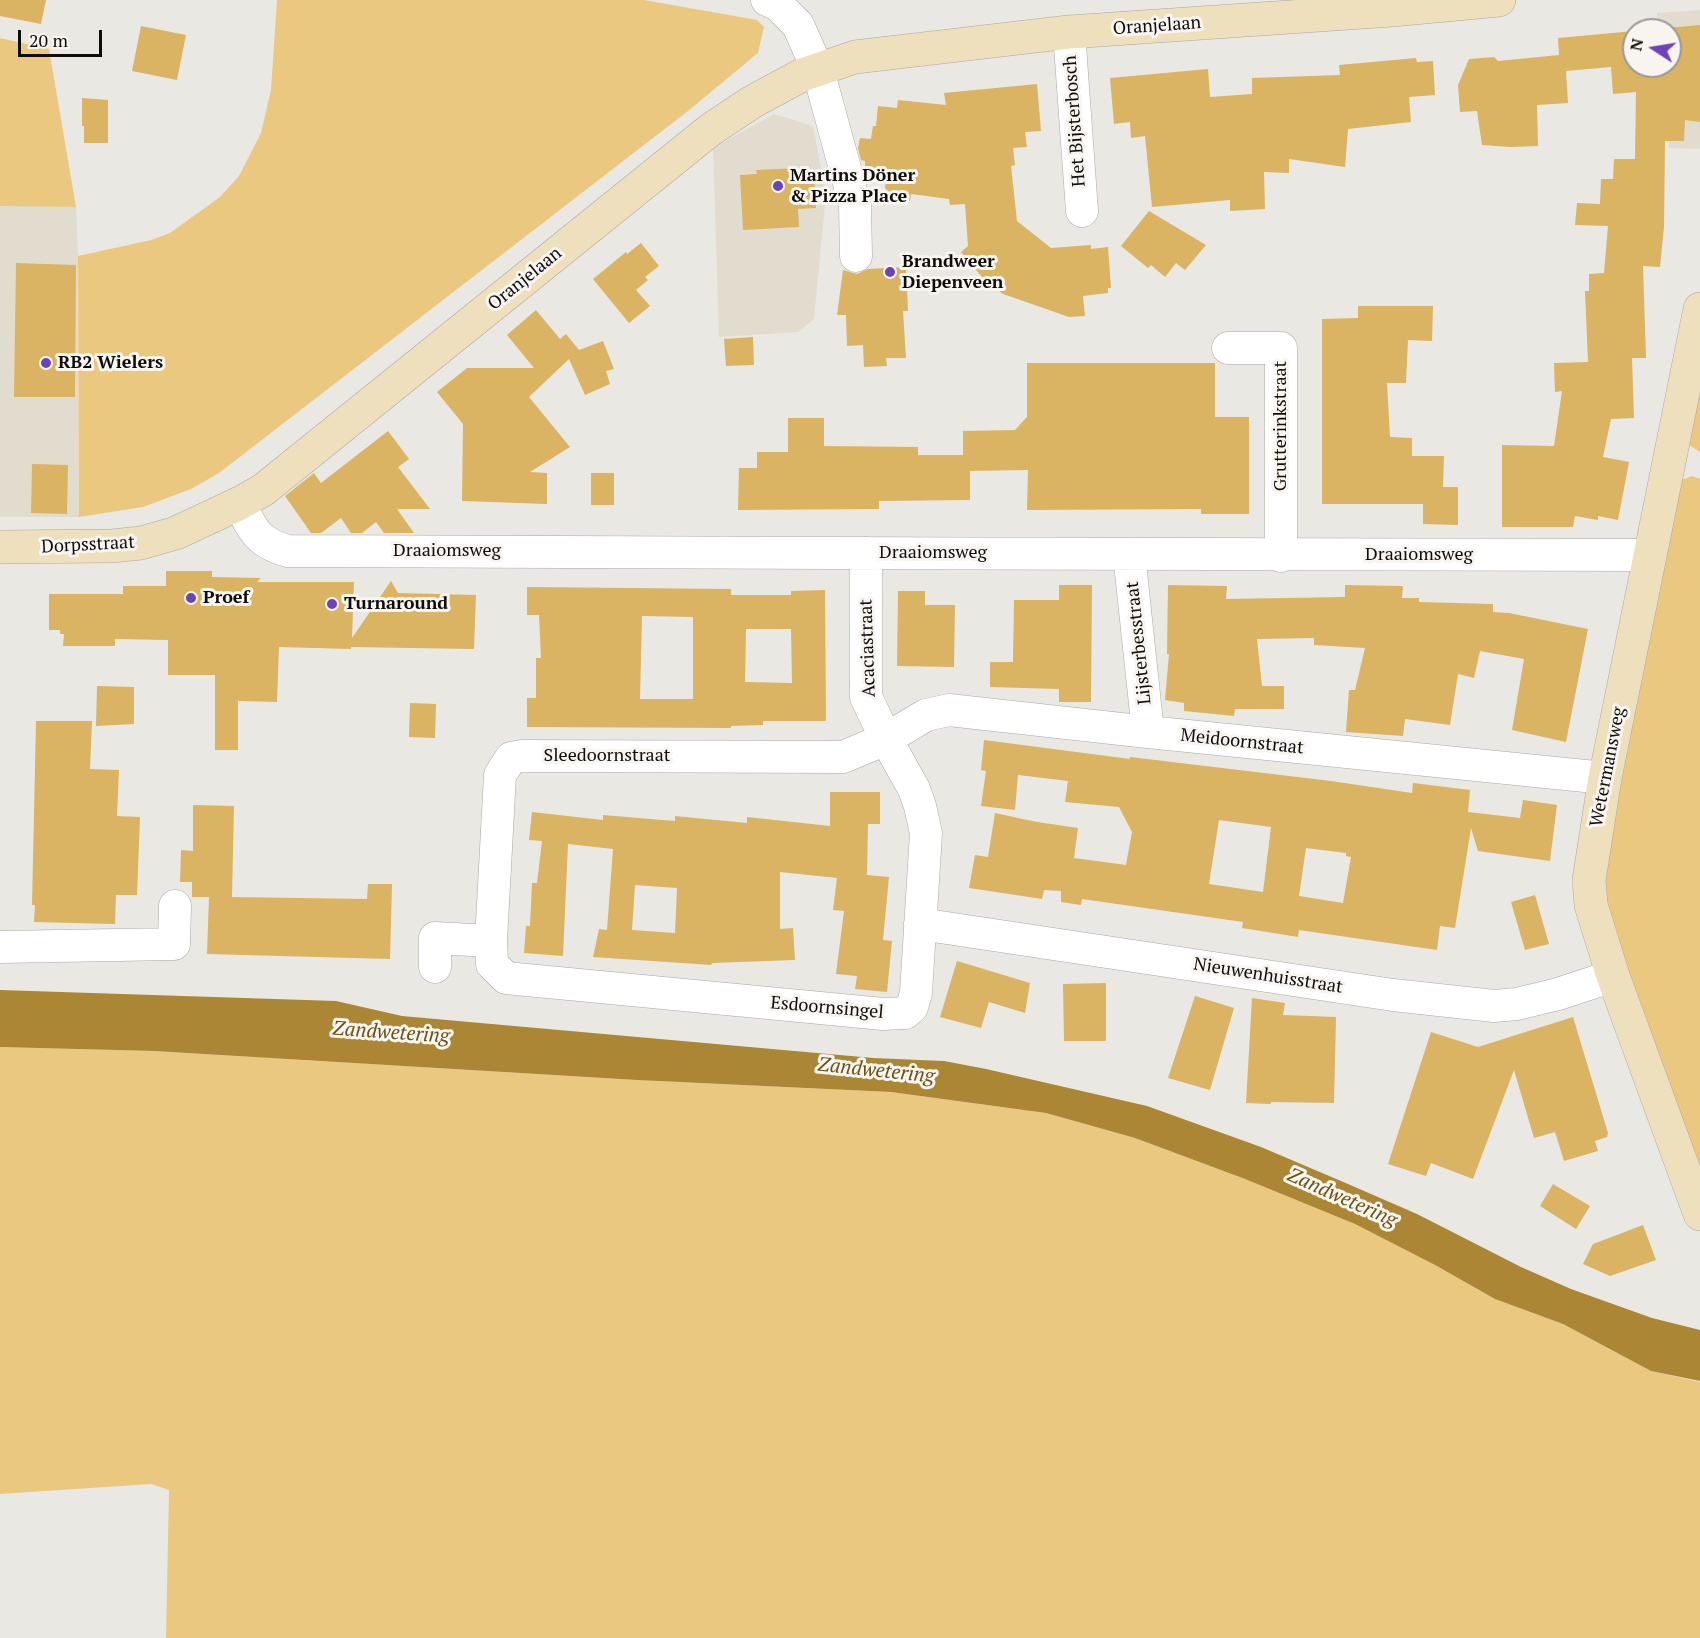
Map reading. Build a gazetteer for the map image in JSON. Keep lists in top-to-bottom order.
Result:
{
  "streets": {
    "street": [
      "Oranjelaan",
      "Het Bijsterbosch",
      "Grutterinkstraat",
      "Dorpsstraat",
      "Draaiomsweg",
      "Lijsterbesstraat",
      "Acaciastraat",
      "Meidoornstraat",
      "Sleedoornstraat",
      "Wetermansweg",
      "Nieuwenhuisstraat",
      "Esdoornsingel"
    ]
  },
  "crossings": [
    ["Oranjelaan", "Het Bijsterbosch"],
    ["Oranjelaan", "Dorpsstraat"],
    ["Oranjelaan", "Draaiomsweg"],
    ["Grutterinkstraat", "Draaiomsweg"],
    ["Dorpsstraat", "Draaiomsweg"],
    ["Draaiomsweg", "Lijsterbesstraat"],
    ["Draaiomsweg", "Acaciastraat"],
    ["Draaiomsweg", "Wetermansweg"],
    ["Lijsterbesstraat", "Meidoornstraat"],
    ["Acaciastraat", "Meidoornstraat"],
    ["Acaciastraat", "Sleedoornstraat"],
    ["Acaciastraat", "Esdoornsingel"],
    ["Meidoornstraat", "Sleedoornstraat"],
    ["Meidoornstraat", "Wetermansweg"],
    ["Meidoornstraat", "Esdoornsingel"],
    ["Sleedoornstraat", "Esdoornsingel"],
    ["Wetermansweg", "Nieuwenhuisstraat"],
    ["Nieuwenhuisstraat", "Esdoornsingel"]
  ],
  "water": ["Zandwetering"],
  "places": [
    "Martins Döner & Pizza Place",
    "Brandweer Diepenveen",
    "RB2 Wielers",
    "Proef",
    "Turnaround"
  ],
  "scale_bar": "20 m",
  "north": "left"
}
